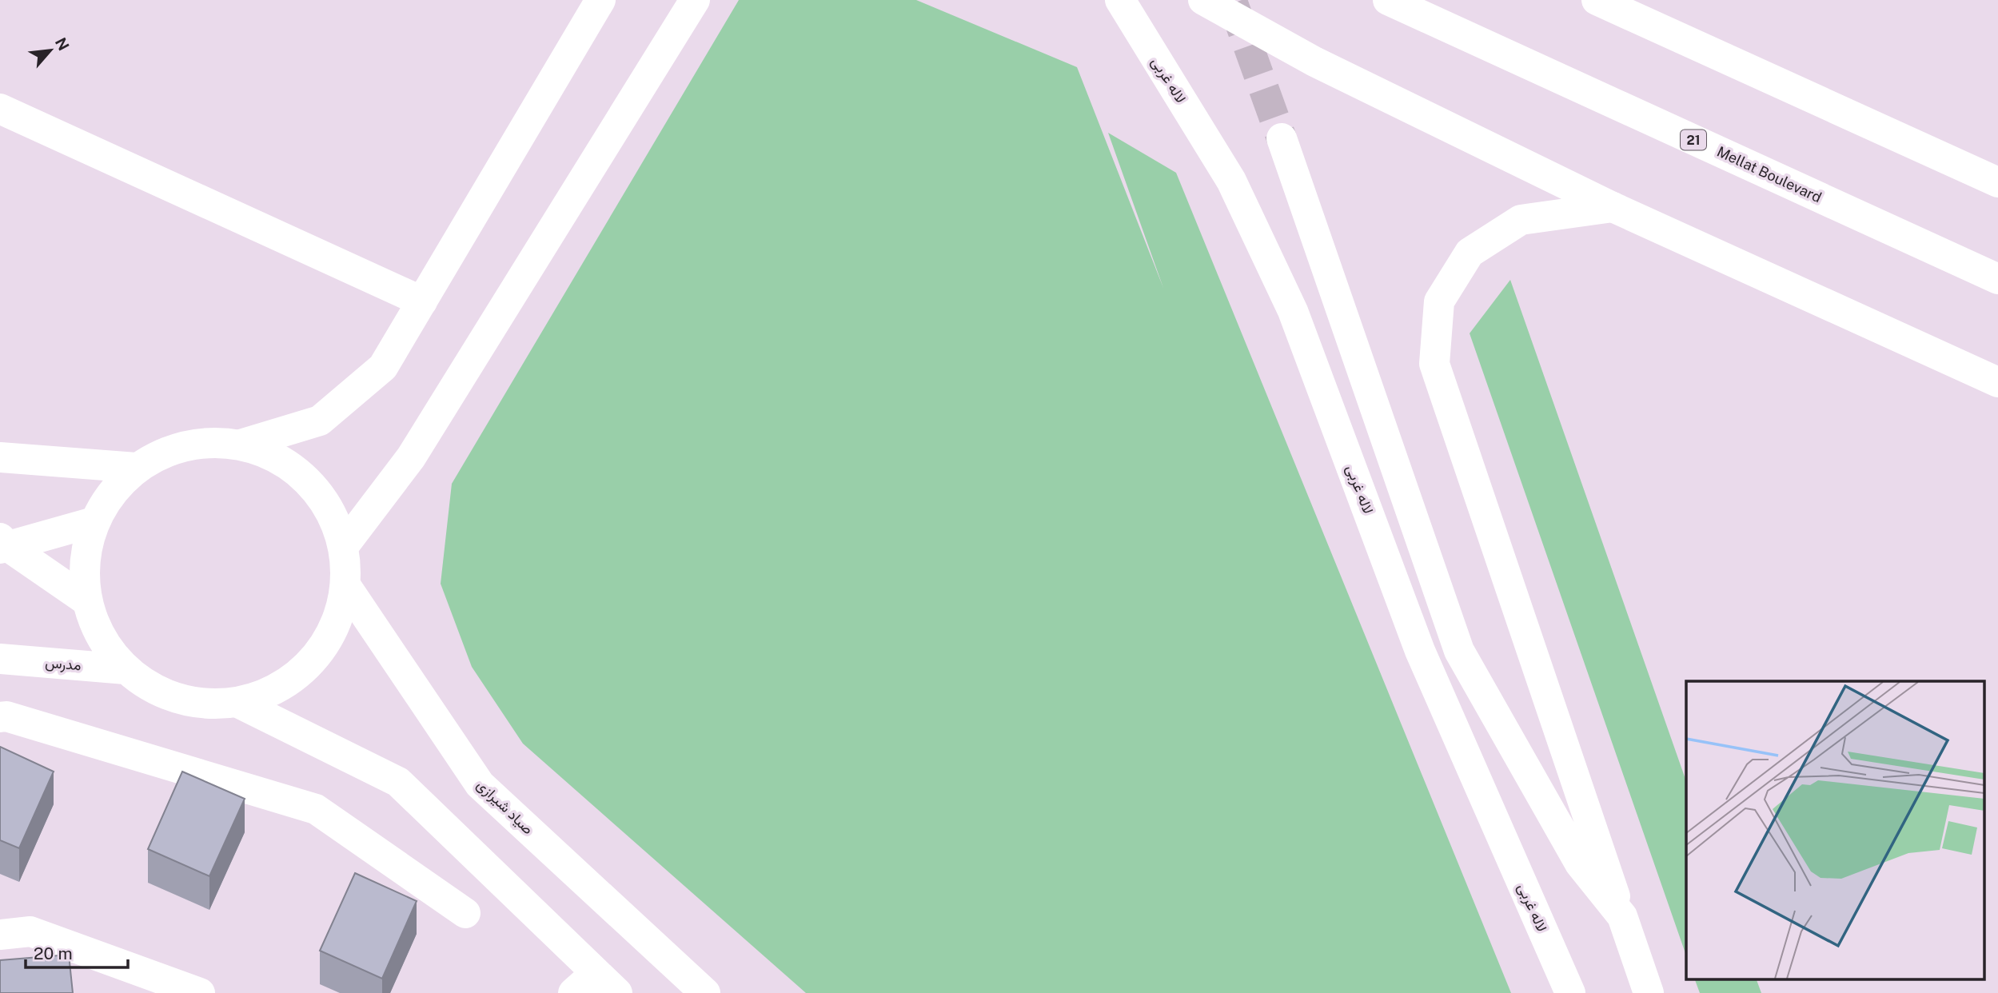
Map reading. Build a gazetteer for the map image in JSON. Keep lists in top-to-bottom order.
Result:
{
  "streets": {
    "main road": [
      "لاله غربی",
      "21",
      "Mellat Boulevard",
      "مدرس",
      "صیاد شیرازی"
    ]
  },
  "scale_bar": "20 m",
  "north": "top right"
}
